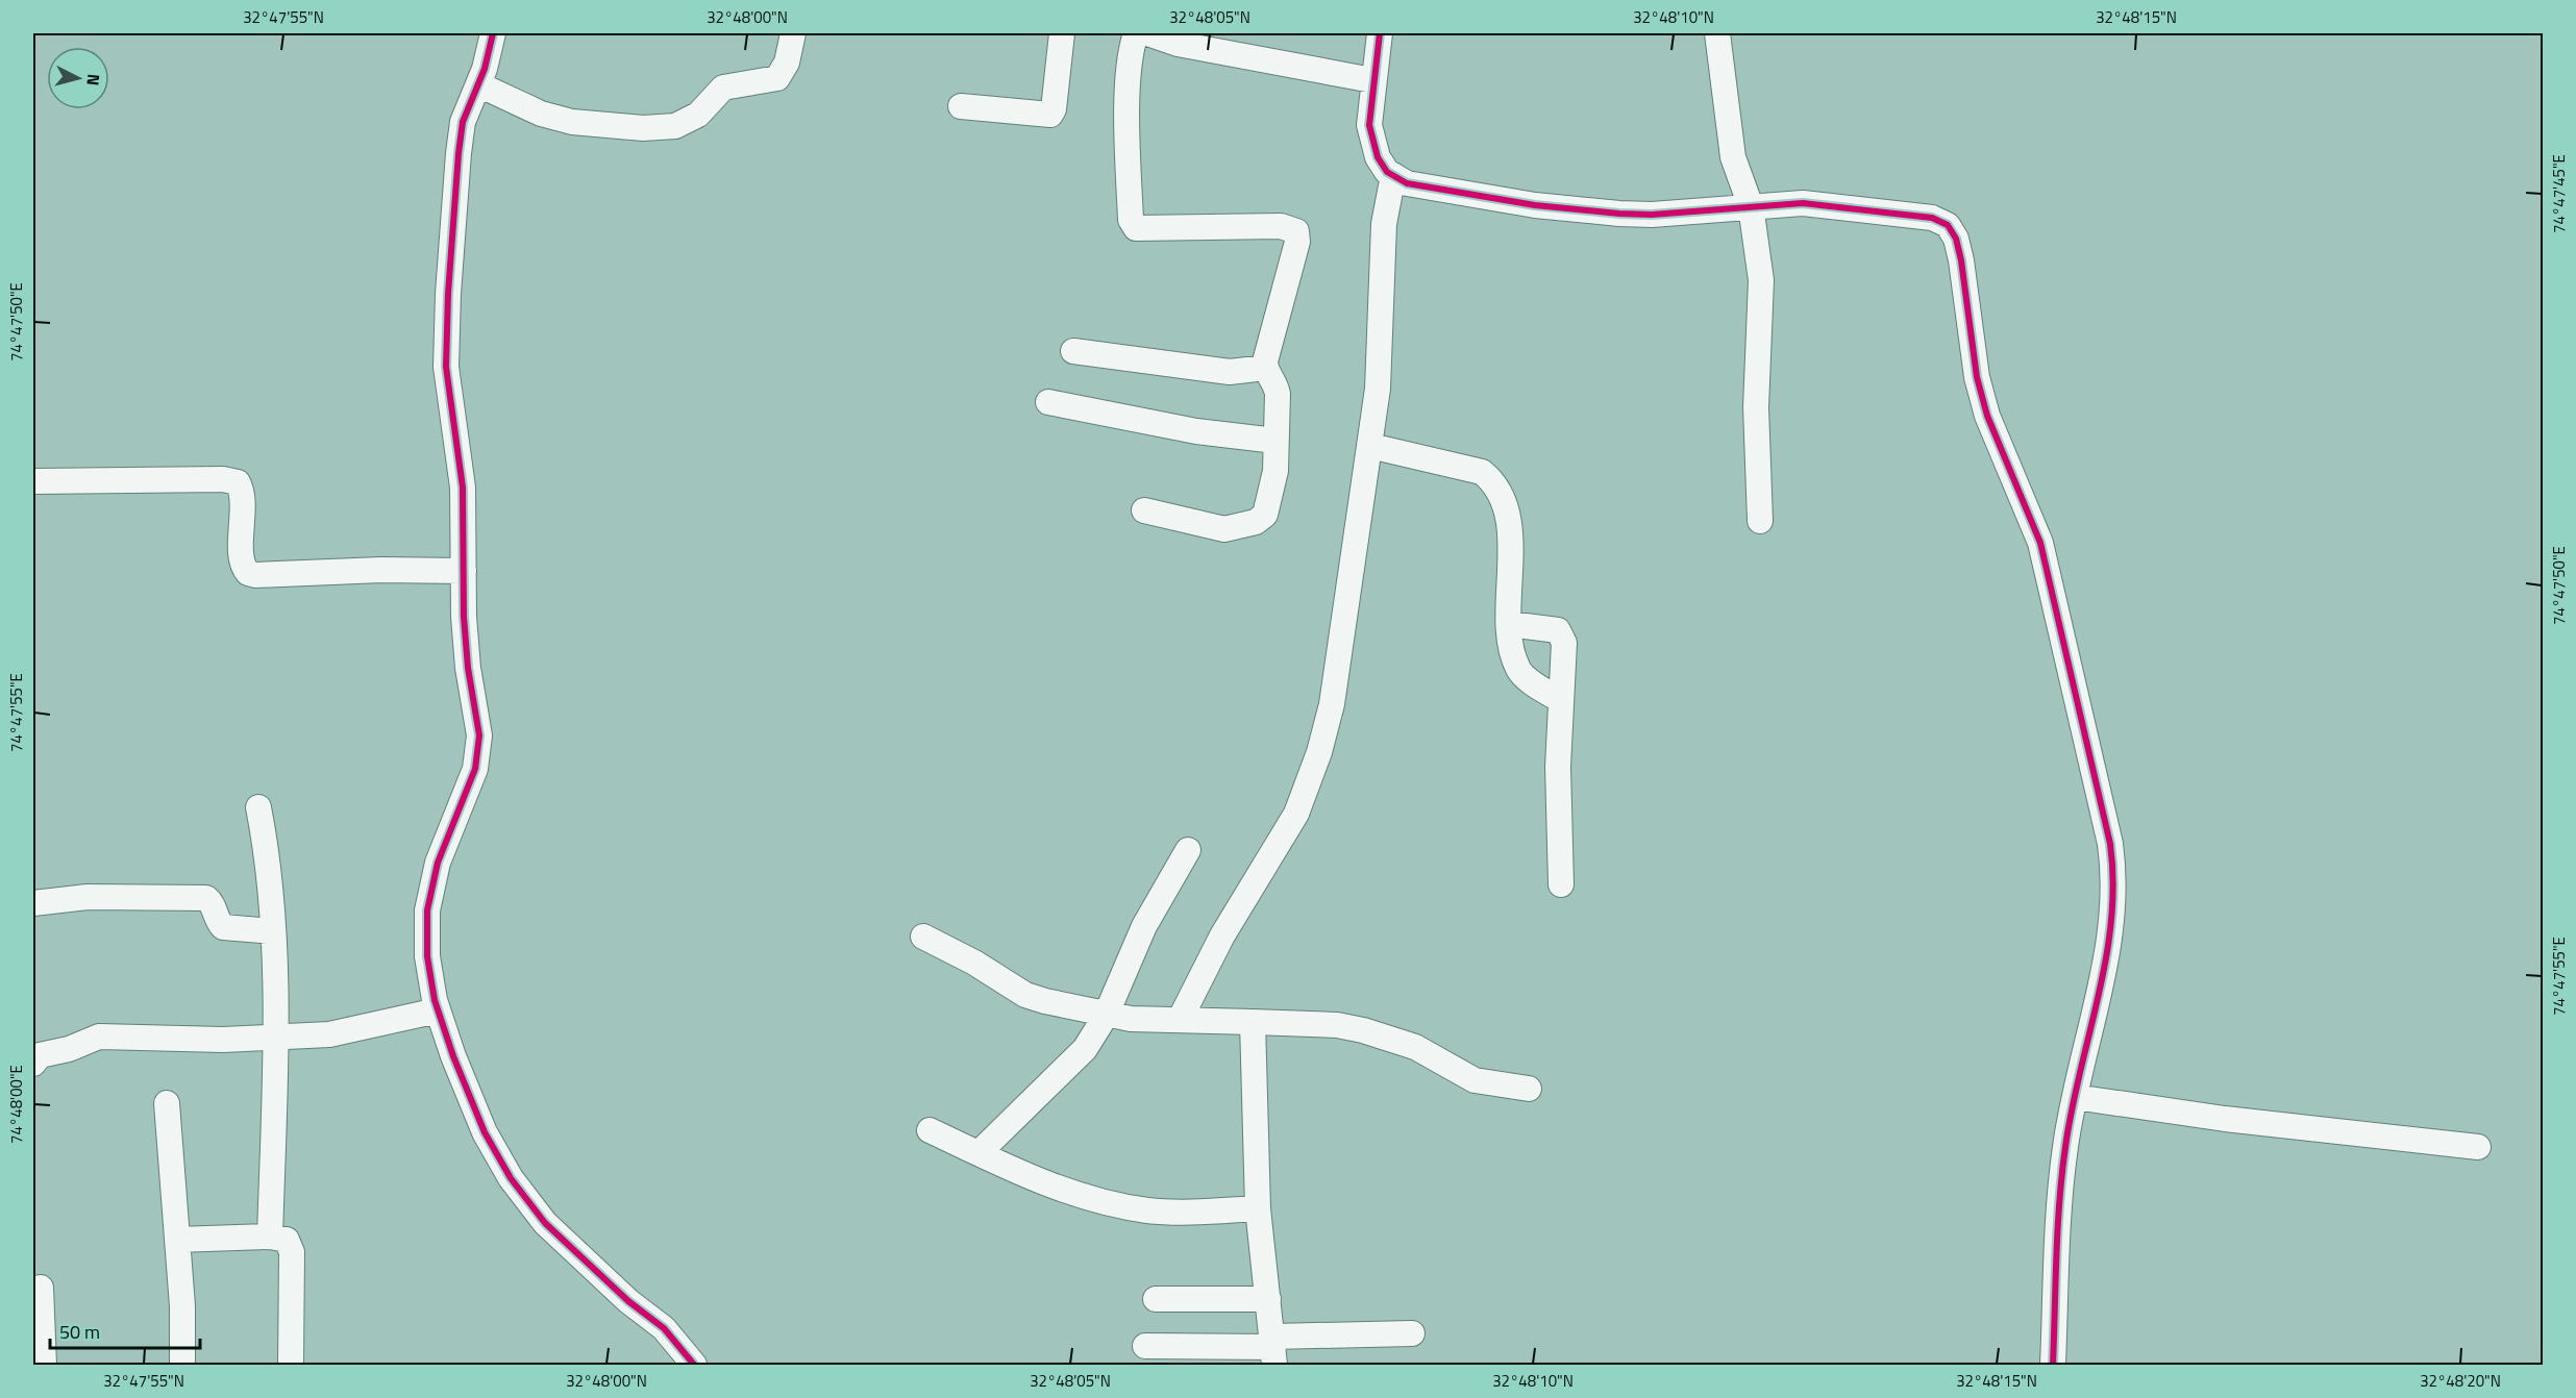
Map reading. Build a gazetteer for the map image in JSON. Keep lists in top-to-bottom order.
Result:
{
  "scale_bar": "50 m",
  "north": "right",
  "coordinates": [
    "32°47'55\"N",
    "32°48'00\"N",
    "32°48'05\"N",
    "32°48'10\"N",
    "32°48'15\"N",
    "74°47'45\"E",
    "74°47'50\"E",
    "74°47'55\"E",
    "74°48'00\"E",
    "32°48'20\"N"
  ]
}
